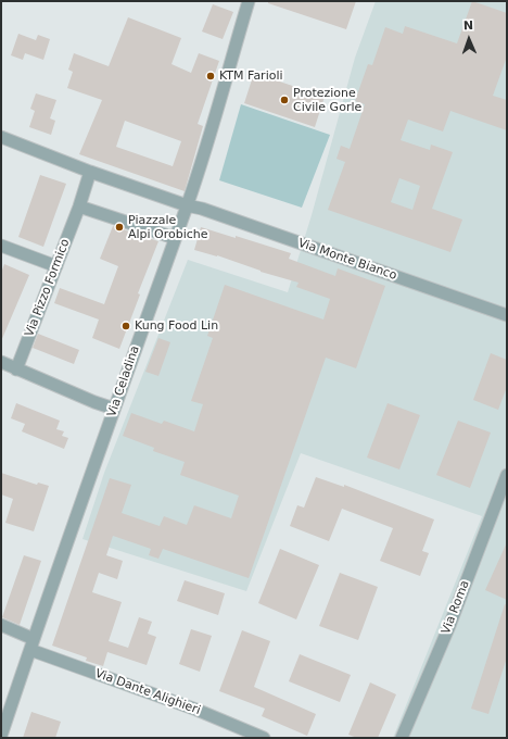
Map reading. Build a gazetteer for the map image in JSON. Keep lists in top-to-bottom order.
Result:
{
  "streets": {
    "street": [
      "Via Monte Bianco",
      "Via Pizzo Formico",
      "Via Celadina",
      "Via Roma",
      "Via Dante Alighieri"
    ]
  },
  "crossings": [
    ["Via Monte Bianco", "Via Pizzo Formico"],
    ["Via Monte Bianco", "Via Celadina"],
    ["Via Celadina", "Via Dante Alighieri"]
  ],
  "places": [
    "KTM Farioli",
    "Protezione Civile Gorle",
    "Piazzale Alpi Orobiche",
    "Kung Food Lin"
  ],
  "north": "top"
}
